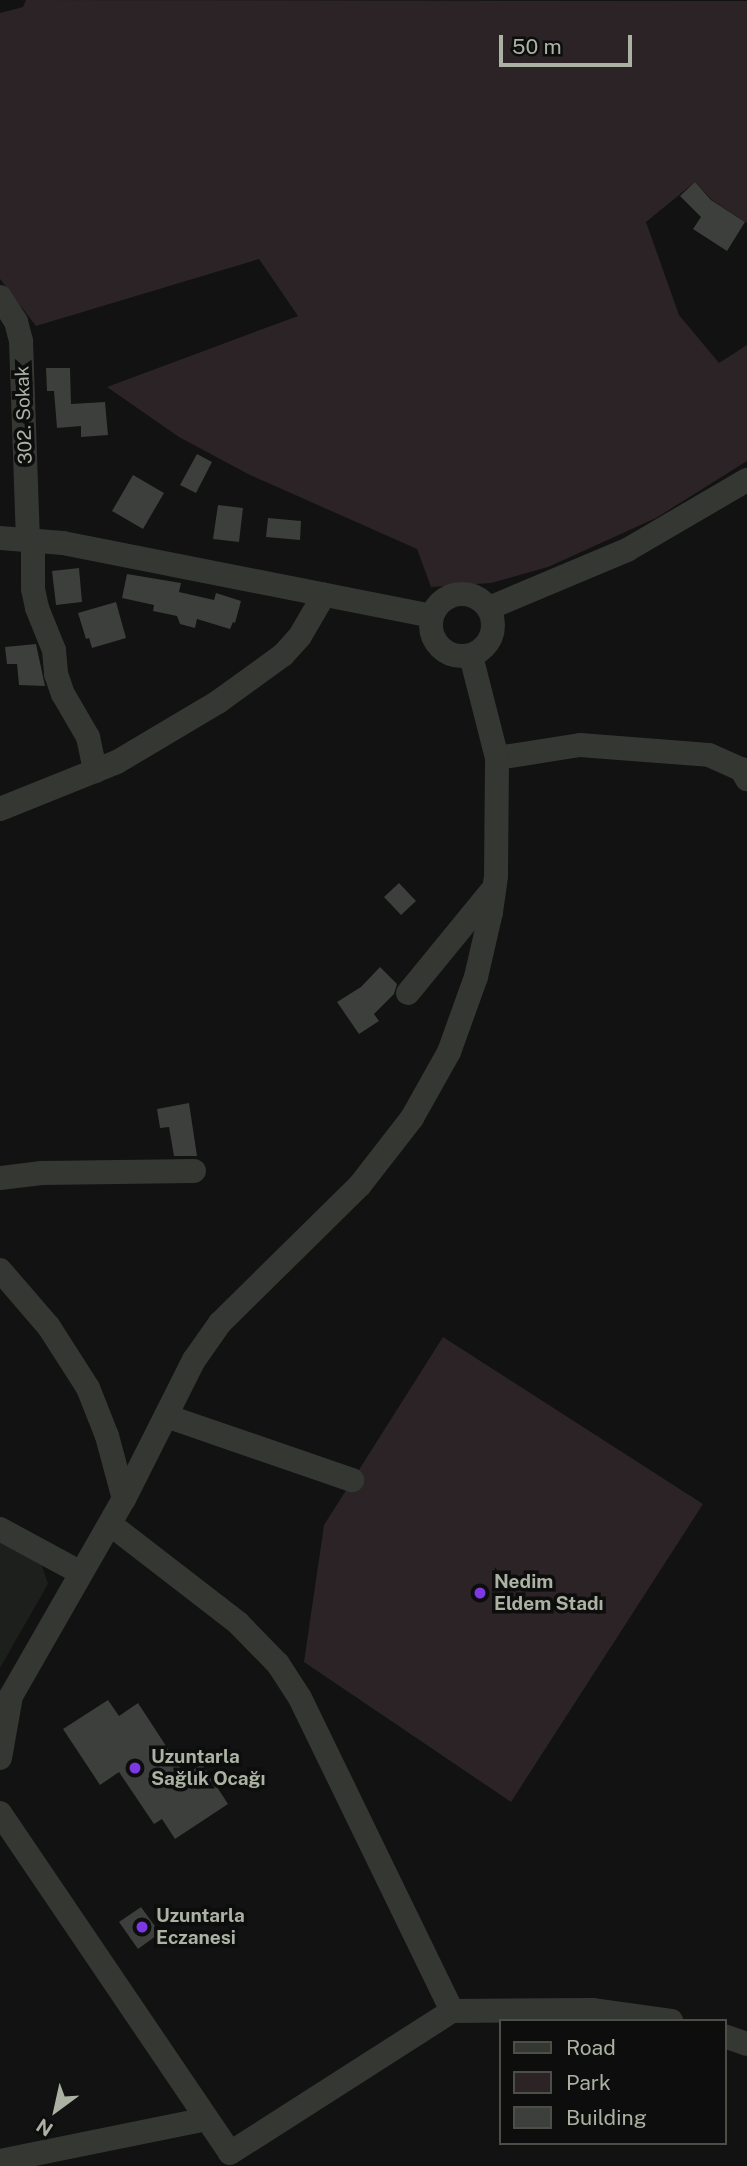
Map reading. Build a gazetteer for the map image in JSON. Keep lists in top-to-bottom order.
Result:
{
  "streets": {
    "street": ["302. Sokak"]
  },
  "places": ["Nedim Eldem Stadı", "Uzuntarla Sağlık Ocağı", "Uzuntarla Eczanesi"],
  "legend": ["Road", "Park", "Building"],
  "scale_bar": "50 m",
  "north": "bottom left"
}
